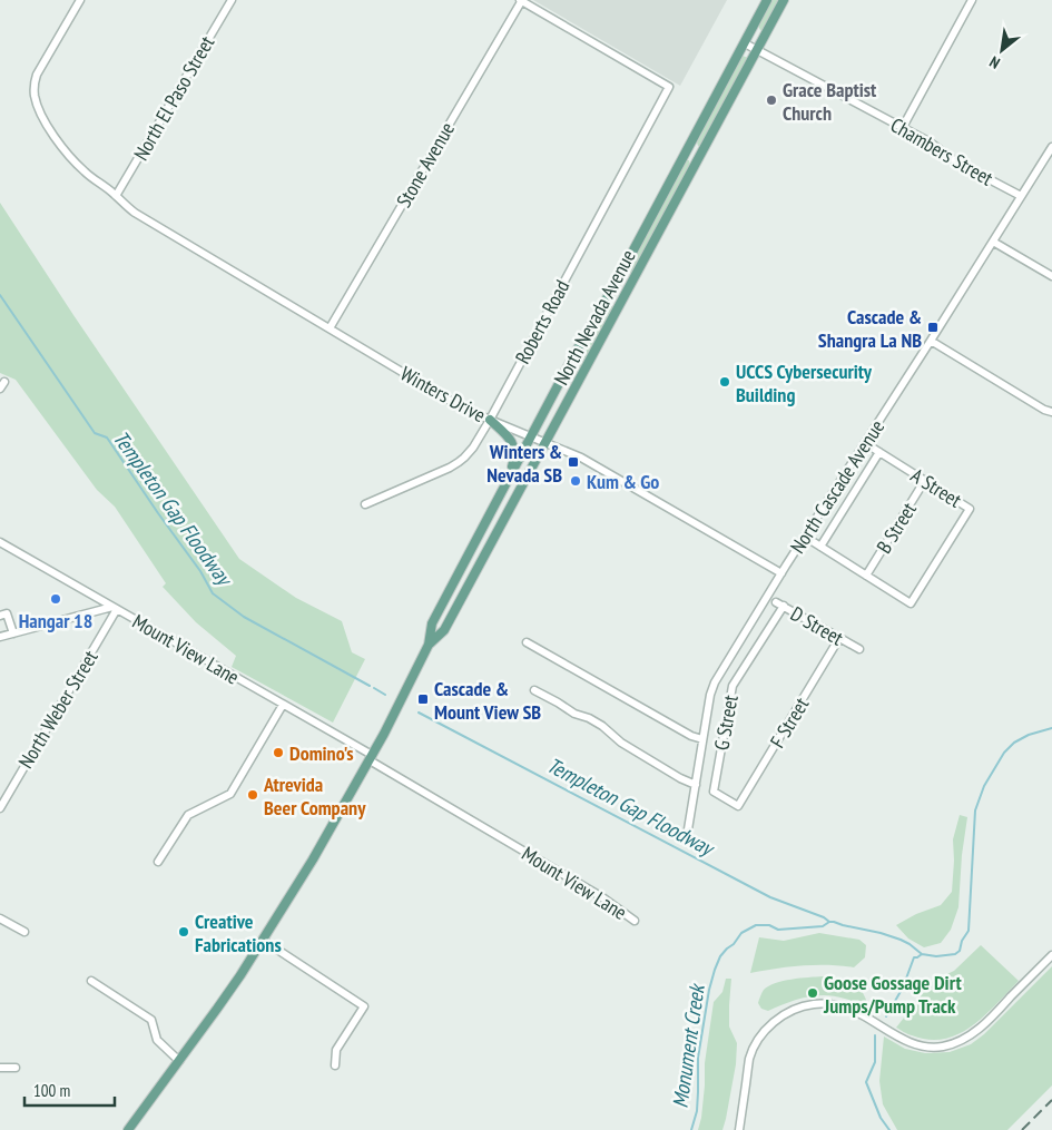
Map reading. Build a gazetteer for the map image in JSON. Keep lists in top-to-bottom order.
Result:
{
  "streets": {
    "main road": ["North Nevada Avenue"],
    "street": [
      "North El Paso Street",
      "Chambers Street",
      "Stone Avenue",
      "Roberts Road",
      "Winters Drive",
      "North Cascade Avenue",
      "A Street",
      "B Street",
      "D Street",
      "Mount View Lane",
      "North Weber Street",
      "G Street",
      "F Street"
    ]
  },
  "crossings": [
    ["North El Paso Street", "Winters Drive"],
    ["Chambers Street", "North Nevada Avenue"],
    ["Chambers Street", "North Cascade Avenue"],
    ["Stone Avenue", "Roberts Road"],
    ["Stone Avenue", "Winters Drive"],
    ["North Nevada Avenue", "Winters Drive"],
    ["North Nevada Avenue", "Mount View Lane"],
    ["Roberts Road", "Winters Drive"],
    ["Winters Drive", "North Cascade Avenue"],
    ["North Cascade Avenue", "A Street"],
    ["North Cascade Avenue", "D Street"],
    ["A Street", "B Street"],
    ["D Street", "G Street"],
    ["D Street", "F Street"],
    ["Mount View Lane", "North Weber Street"],
    ["G Street", "F Street"]
  ],
  "water": ["Templeton Gap Floodway", "Monument Creek"],
  "places": {
    "other": [
      "Grace Baptist Church",
      "UCCS Cybersecurity Building",
      "Kum & Go",
      "Hangar 18",
      "Domino's",
      "Atrevida Beer Company",
      "Creative Fabrications",
      "Goose Gossage Dirt Jumps/Pump Track"
    ],
    "transit": ["Cascade & Shangra La NB", "Winters & Nevada SB", "Cascade & Mount View SB"]
  },
  "scale_bar": "100 m",
  "north": "bottom left"
}
